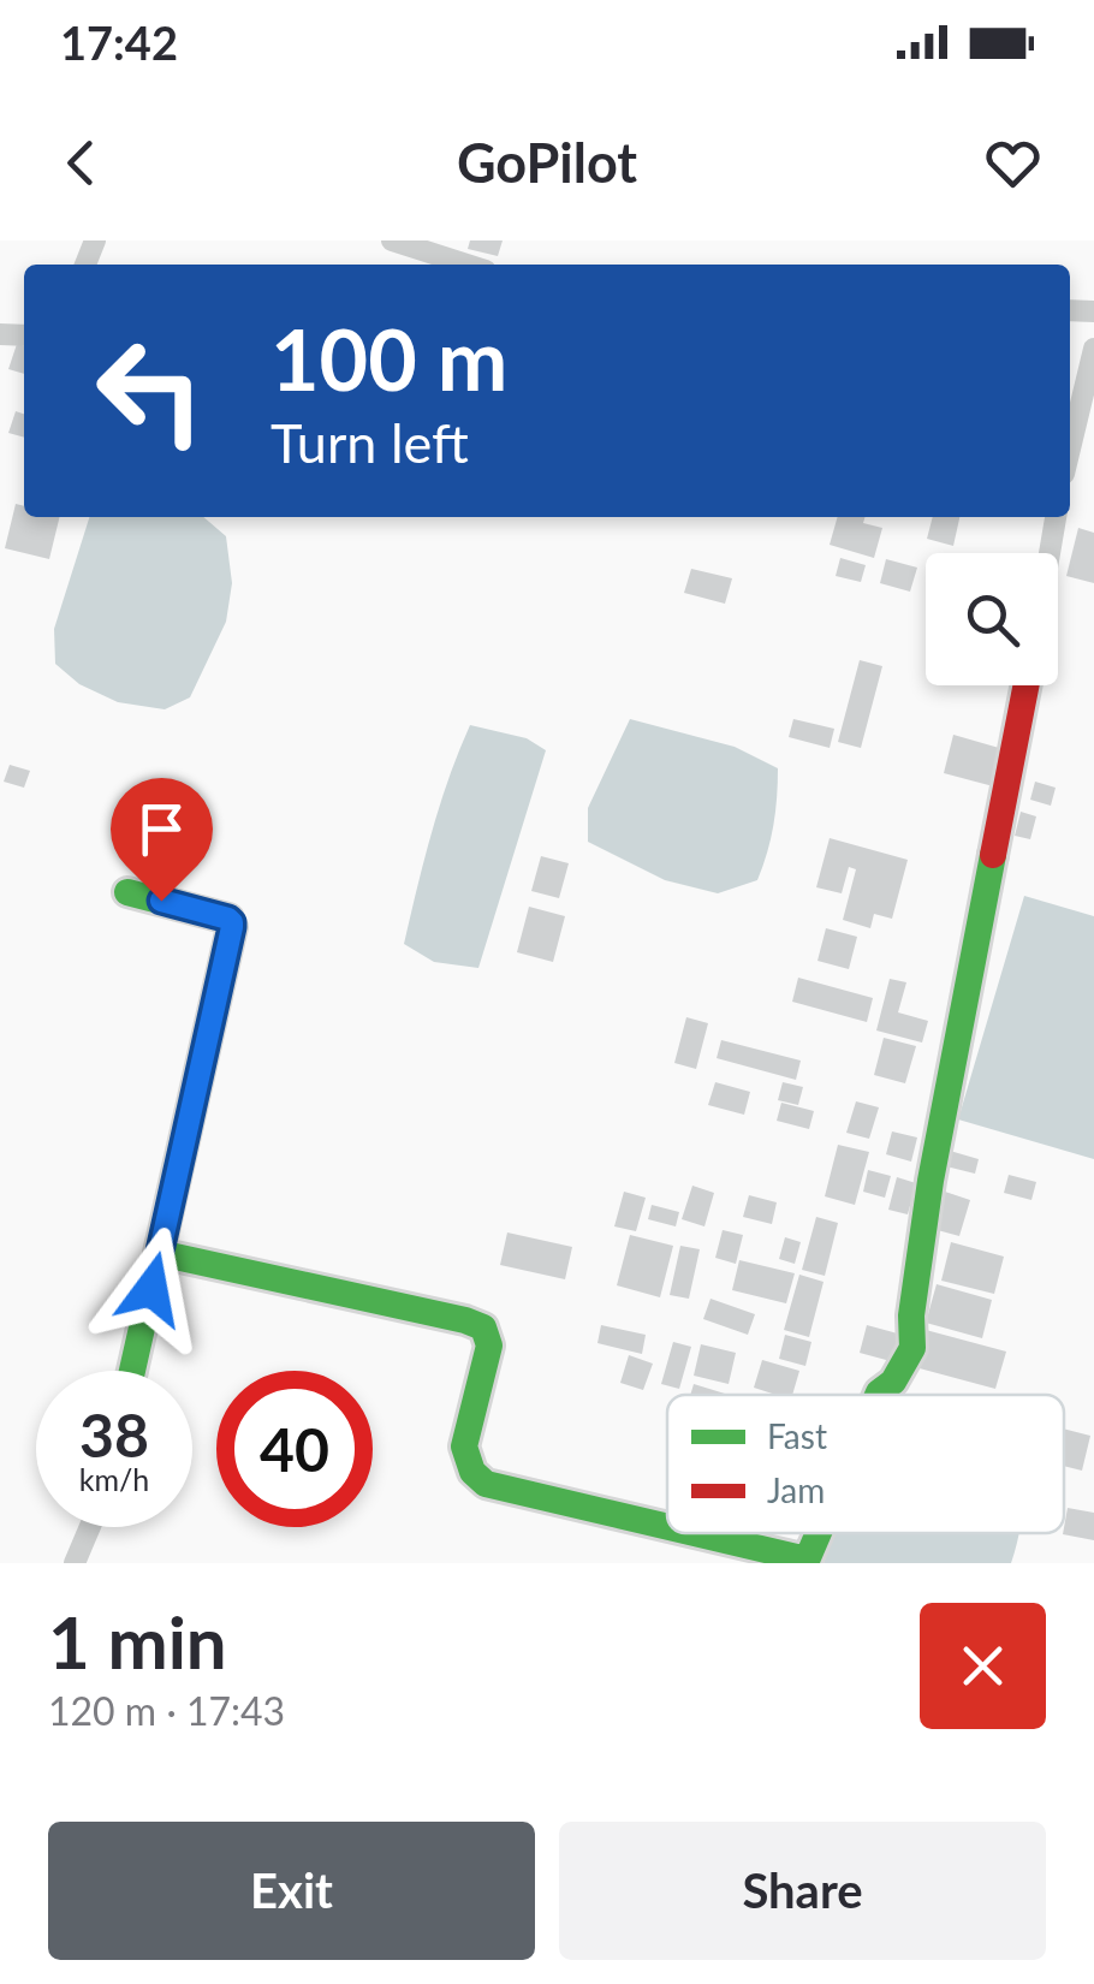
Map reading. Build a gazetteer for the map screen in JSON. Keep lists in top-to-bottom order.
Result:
{
  "legend": ["Fast", "Jam"],
  "page": {
    "status": "17:42",
    "header": "GoPilot",
    "turn": ["100 m", "Turn left"],
    "speed": "38 km/h",
    "limit": "40",
    "heading": ["1 min", "120 m · 17:43"],
    "buttons": ["Exit", "Share"]
  }
}
